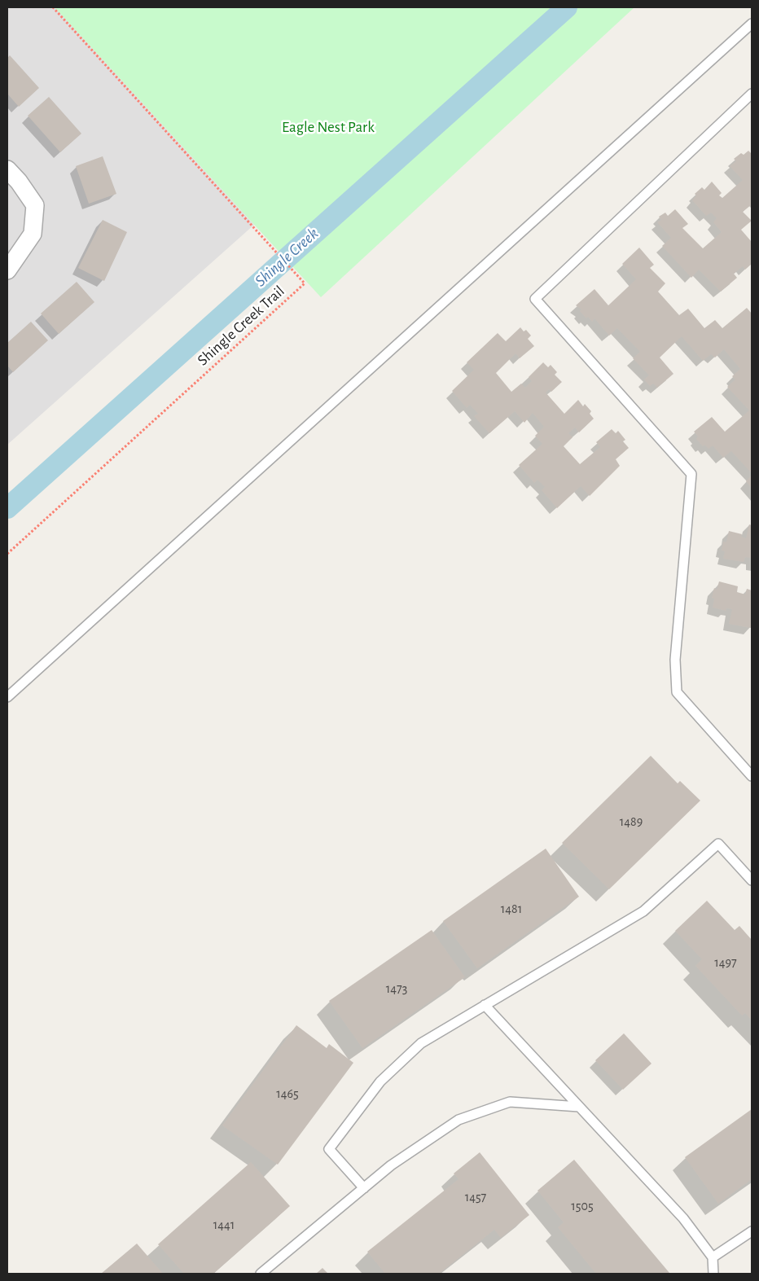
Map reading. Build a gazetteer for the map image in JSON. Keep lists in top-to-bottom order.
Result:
{
  "streets": {
    "path": ["Shingle Creek Trail"]
  },
  "water": ["Shingle Creek"],
  "parks": ["Eagle Nest Park"],
  "house_numbers": [
    "1489",
    "1481",
    "1497",
    "1473",
    "1465",
    "1457",
    "1505",
    "1441"
  ]
}
